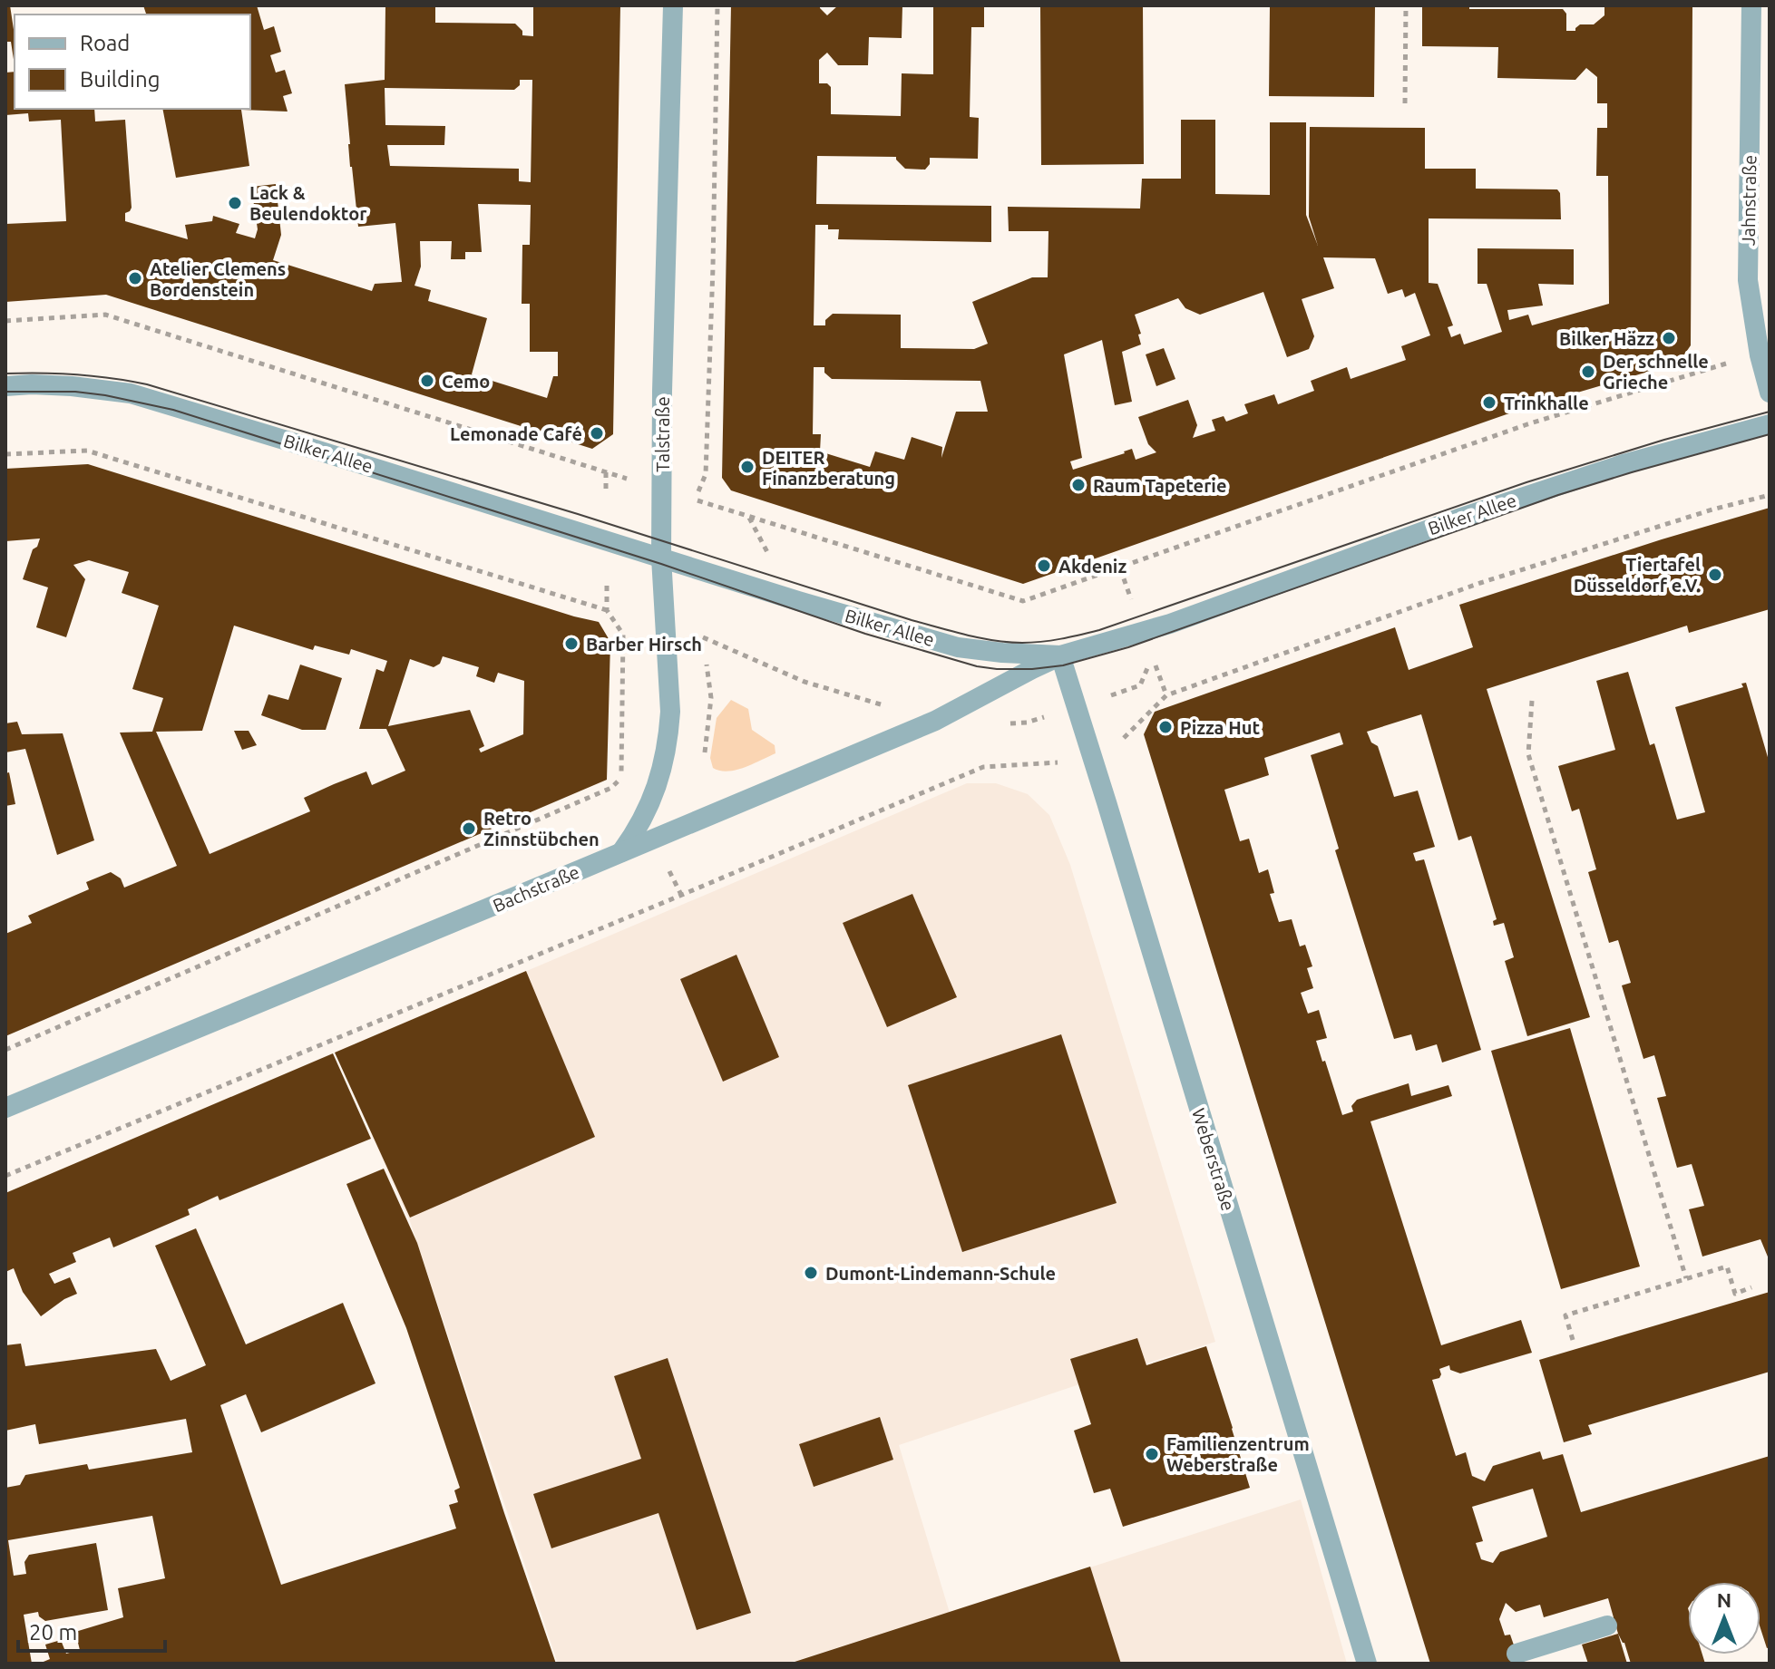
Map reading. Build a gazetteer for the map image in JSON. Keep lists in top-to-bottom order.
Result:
{
  "streets": {
    "street": [
      "Jahnstraße",
      "Talstraße",
      "Bilker Allee",
      "Bachstraße",
      "Weberstraße"
    ]
  },
  "crossings": [
    ["Talstraße", "Bilker Allee"],
    ["Talstraße", "Bachstraße"],
    ["Bilker Allee", "Bachstraße"],
    ["Bilker Allee", "Weberstraße"],
    ["Bachstraße", "Weberstraße"]
  ],
  "places": [
    "Lack & Beulendoktor",
    "Atelier Clemens Bordenstein",
    "Bilker Häzz",
    "Der schnelle Grieche",
    "Cemo",
    "Trinkhalle",
    "Lemonade Café",
    "DEITER Finanzberatung",
    "Raum Tapeterie",
    "Akdeniz",
    "Tiertafel Düsseldorf e.V.",
    "Barber Hirsch",
    "Pizza Hut",
    "Retro Zinnstübchen",
    "Dumont-Lindemann-Schule",
    "Familienzentrum Weberstraße"
  ],
  "legend": ["Road", "Building"],
  "scale_bar": "20 m",
  "north": "top"
}
